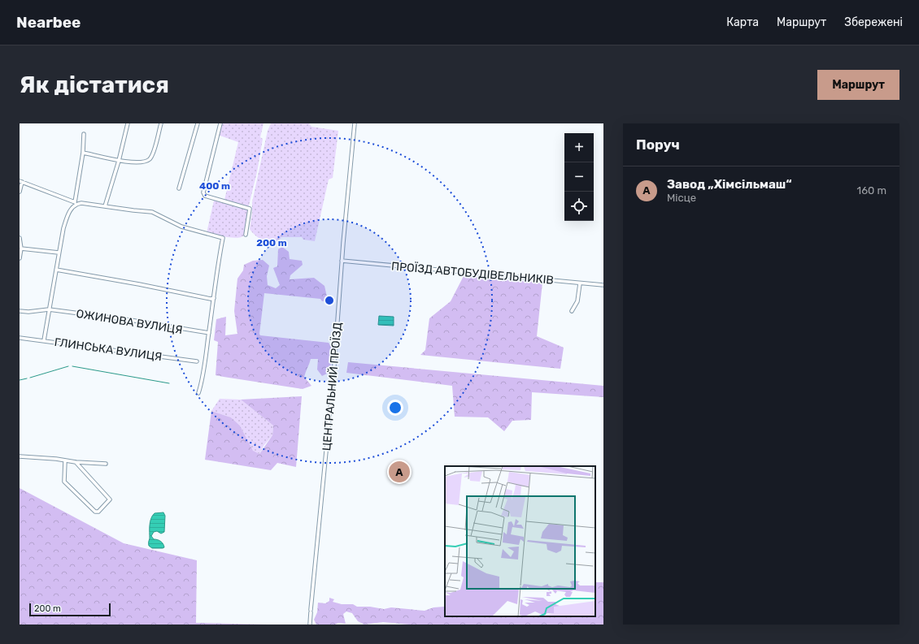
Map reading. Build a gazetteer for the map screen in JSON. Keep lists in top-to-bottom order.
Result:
{
  "streets": {
    "street": [
      "ПРОЇЗД АВТОБУДІВЕЛЬНИКІВ",
      "ОЖИНОВА ВУЛИЦЯ",
      "ГЛИНСЬКА ВУЛИЦЯ",
      "ЦЕНТРАЛЬНИЙ ПРОЇЗД"
    ]
  },
  "crossings": [
    ["ПРОЇЗД АВТОБУДІВЕЛЬНИКІВ", "ЦЕНТРАЛЬНИЙ ПРОЇЗД"]
  ],
  "scale_bar": "200 m",
  "page": {
    "header": "Nearbee",
    "nav": ["Карта", "Маршрут", "Збережені"],
    "buttons": "Маршрут",
    "title": "Як дістатися",
    "heading": "Поруч",
    "map_buttons": ["+", "−"],
    "list": [
      {
        "mark": "A",
        "name": "Завод „Хімсільмаш“",
        "note": "Місце",
        "value": "160 m"
      }
    ],
    "pins": "A",
    "scale": "200 m"
  },
  "rings": ["400 m", "200 m"]
}
